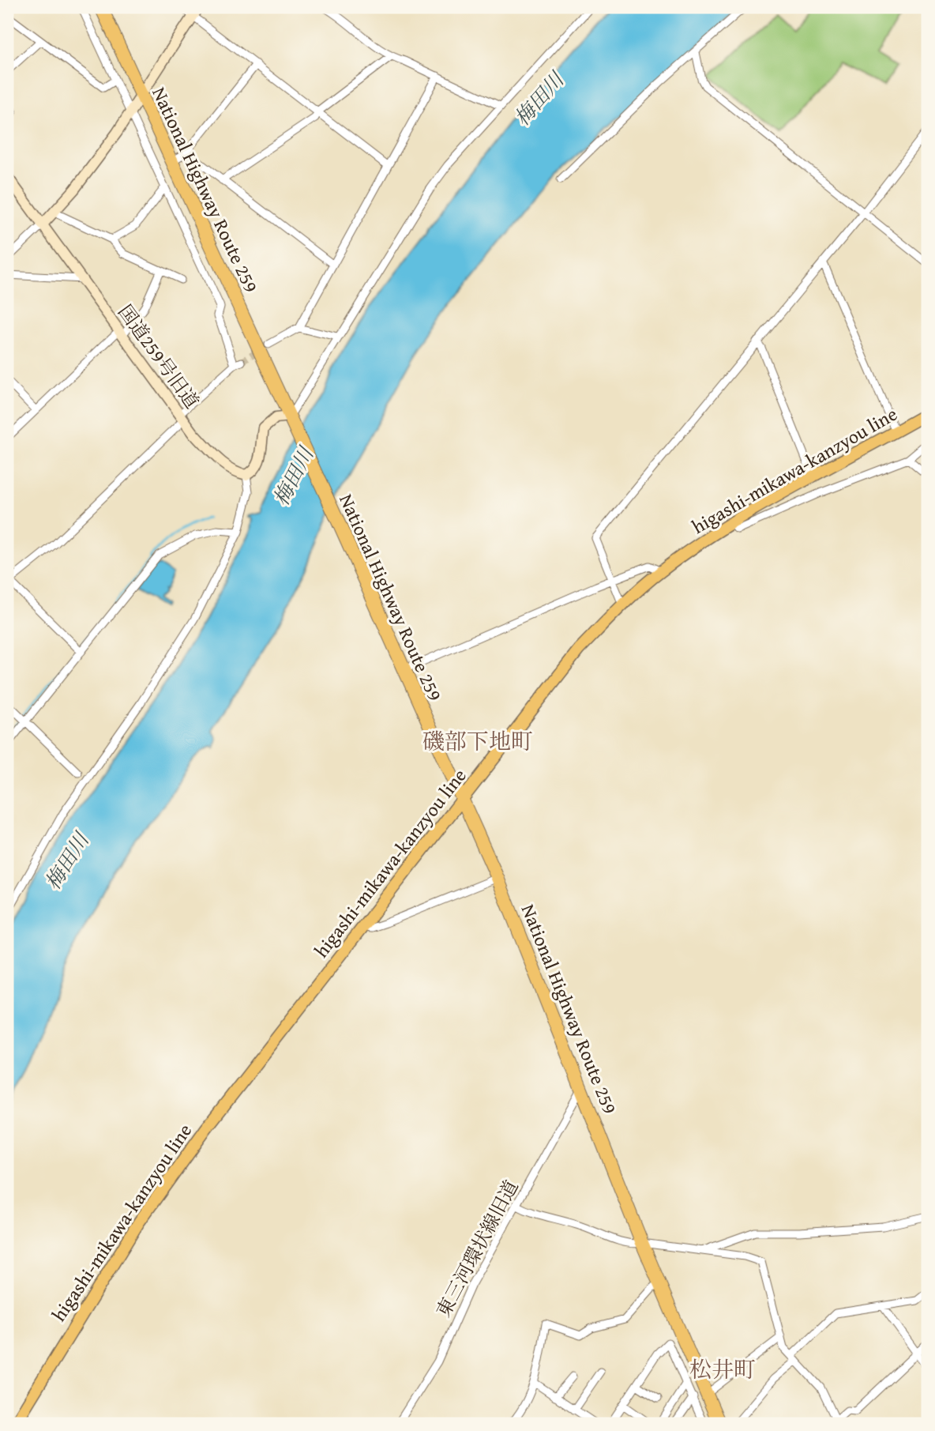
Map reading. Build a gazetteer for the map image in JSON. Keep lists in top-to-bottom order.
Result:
{
  "streets": {
    "highway": ["National Highway Route 259"],
    "main road": ["higashi-mikawa-kanzyou line"],
    "street": ["国道259号旧道", "東三河環状線旧道"]
  },
  "crossings": [
    ["National Highway Route 259", "higashi-mikawa-kanzyou line"],
    ["National Highway Route 259", "東三河環状線旧道"]
  ],
  "districts": ["磯部下地町", "松井町"],
  "water": ["梅田川"]
}
